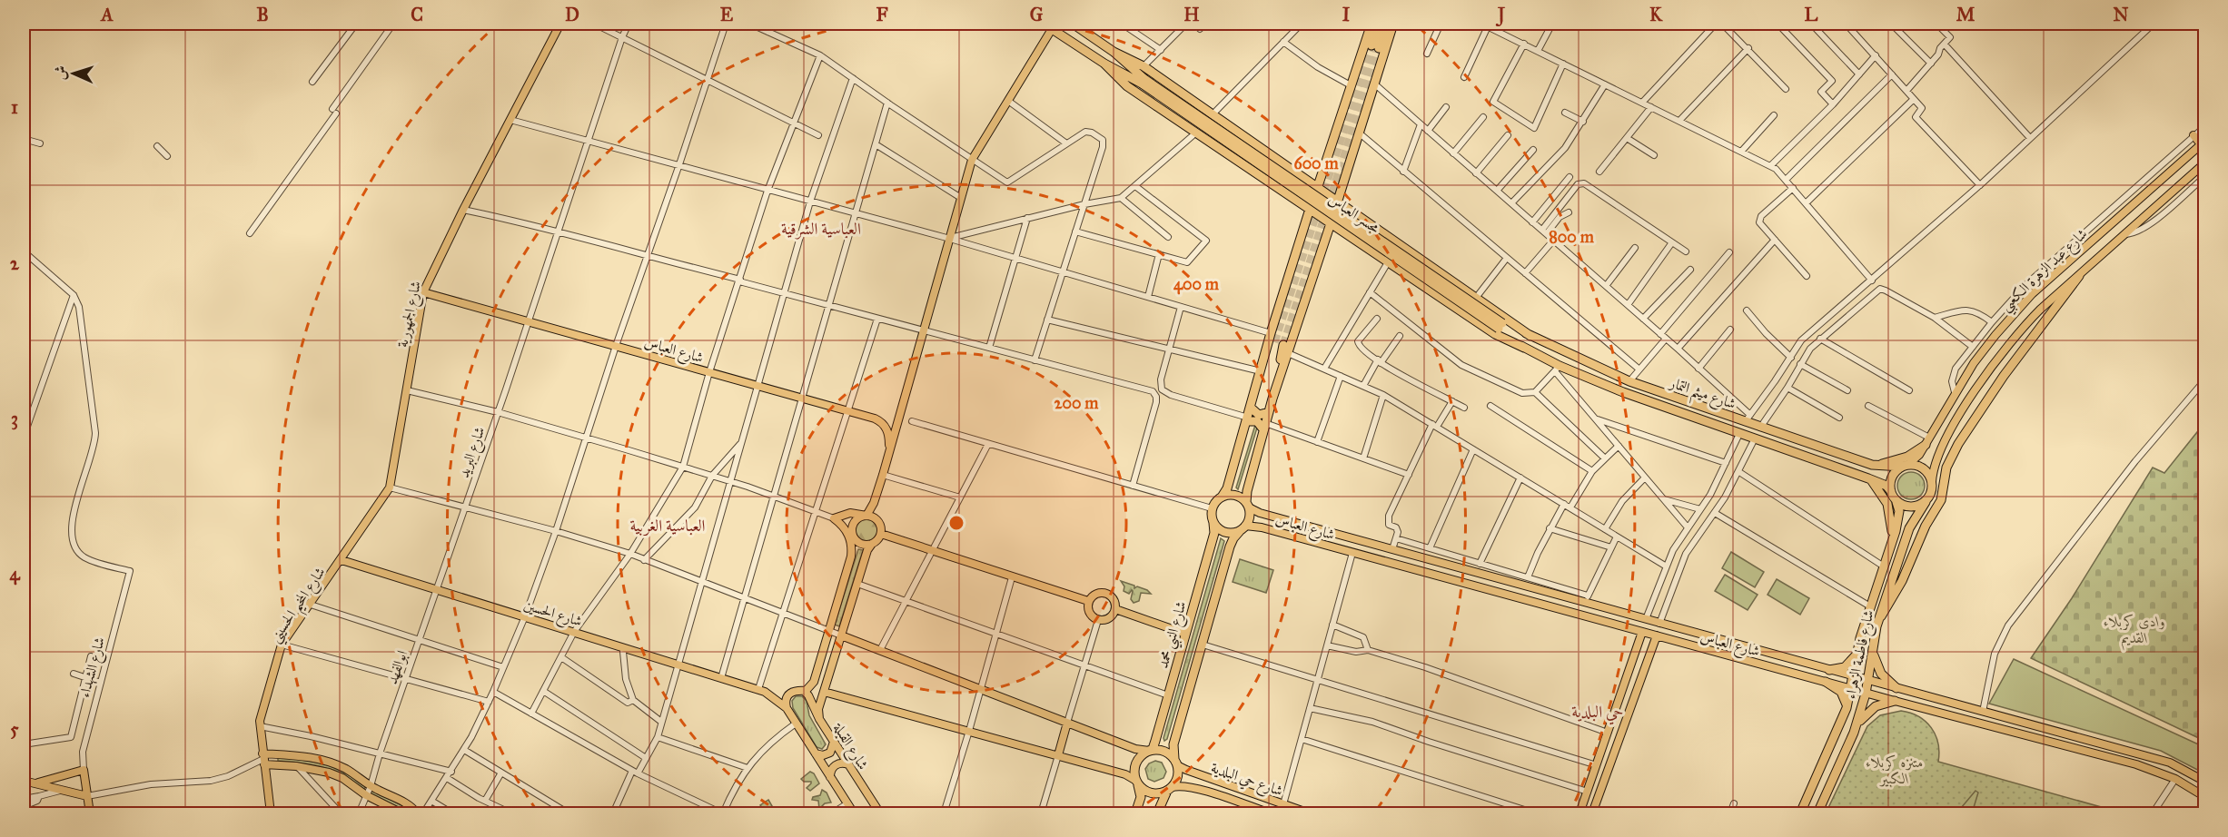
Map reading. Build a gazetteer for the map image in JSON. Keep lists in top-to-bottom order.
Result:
{
  "streets": {
    "highway": [
      "مجسر العباس",
      "شارع ميثم التمار",
      "شارع النبي محمد",
      "شارع فاطمة الزهراء"
    ],
    "main road": [
      "شارع عبد الزهرة الكعبي",
      "شارع الجمهورية",
      "شارع العباس",
      "شارع المخيم الحسيني",
      "شارع الحسين",
      "شارع القبلة",
      "شارع حي البلدية"
    ],
    "street": ["شارع البريد", "شارع الشهداء", "ابوالفهد"]
  },
  "crossings": [
    ["مجسر العباس", "شارع ميثم التمار"],
    ["شارع عبد الزهرة الكعبي", "شارع ميثم التمار"],
    ["شارع عبد الزهرة الكعبي", "شارع فاطمة الزهراء"],
    ["شارع الجمهورية", "شارع العباس"],
    ["شارع الجمهورية", "شارع المخيم الحسيني"],
    ["شارع الجمهورية", "شارع الحسين"],
    ["شارع العباس", "شارع البريد"],
    ["شارع العباس", "شارع النبي محمد"],
    ["شارع العباس", "شارع فاطمة الزهراء"],
    ["شارع ميثم التمار", "شارع فاطمة الزهراء"],
    ["شارع البريد", "شارع الحسين"],
    ["شارع البريد", "ابوالفهد"],
    ["شارع المخيم الحسيني", "شارع الحسين"],
    ["شارع الحسين", "ابوالفهد"],
    ["شارع النبي محمد", "شارع حي البلدية"]
  ],
  "districts": ["العباسية الشرقية", "العباسية الغربية", "حي البلدية"],
  "parks": ["وادي كربلاء القديم", "متنزه كربلاء الكبير"],
  "north": "left",
  "grid": {
    "columns": [
      "A",
      "B",
      "C",
      "D",
      "E",
      "F",
      "G",
      "H",
      "I",
      "J",
      "K",
      "L",
      "M",
      "N"
    ],
    "rows": [
      "1",
      "2",
      "3",
      "4",
      "5"
    ]
  },
  "rings": [
    "600 m",
    "800 m",
    "400 m",
    "200 m"
  ]
}
